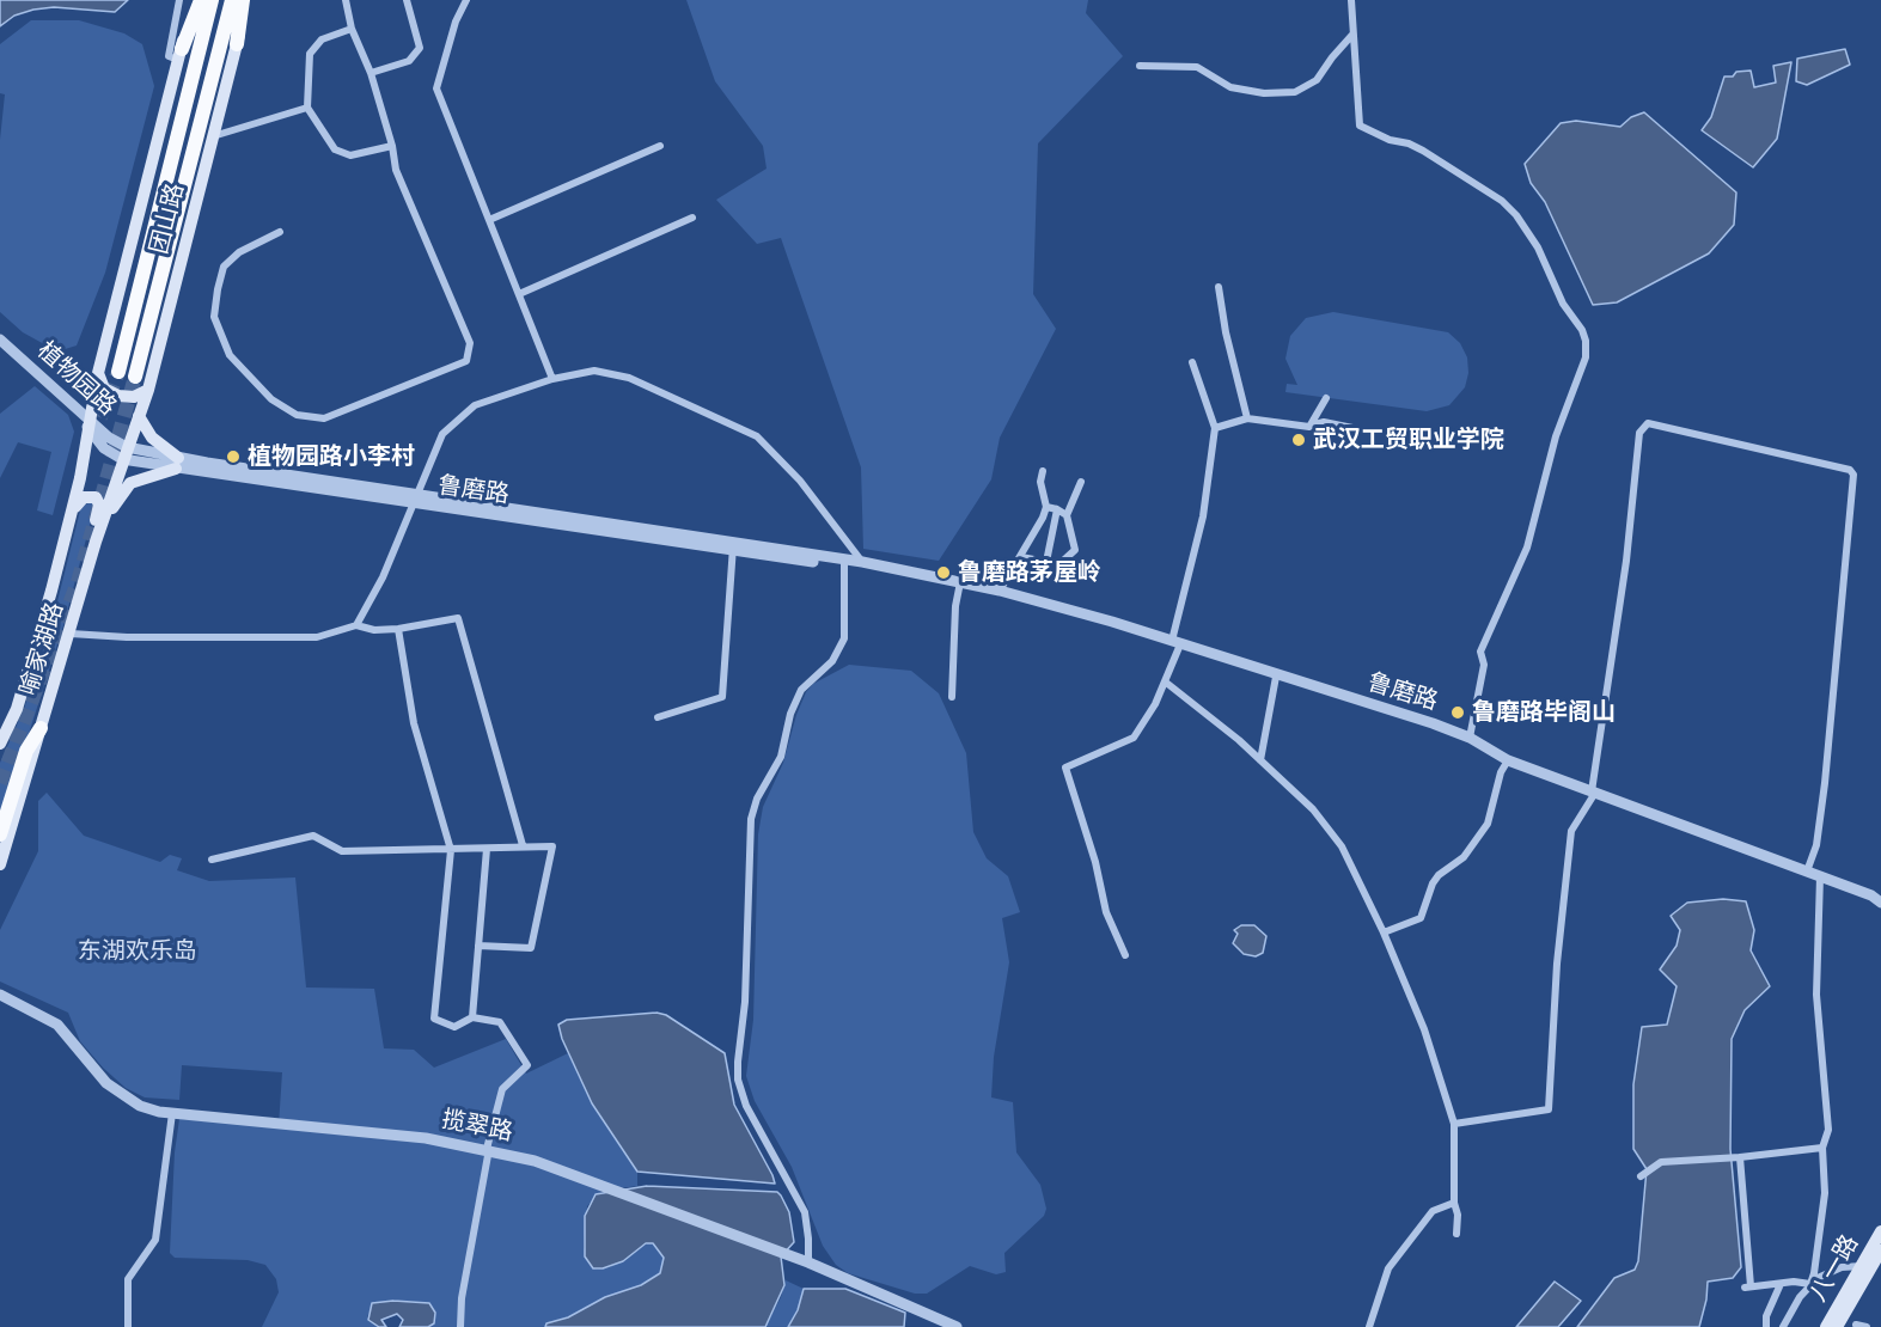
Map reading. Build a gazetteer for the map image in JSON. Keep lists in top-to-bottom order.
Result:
{
  "streets": {
    "highway": ["团山路"],
    "main road": ["喻家湖路", "八一路"],
    "street": ["植物园路", "鲁磨路", "揽翠路"]
  },
  "crossings": [
    ["团山路", "植物园路"],
    ["团山路", "鲁磨路"],
    ["团山路", "喻家湖路"],
    ["植物园路", "鲁磨路"],
    ["植物园路", "喻家湖路"],
    ["鲁磨路", "喻家湖路"]
  ],
  "parks": ["东湖欢乐岛"],
  "places": [
    "武汉工贸职业学院",
    "植物园路小李村",
    "鲁磨路茅屋岭",
    "鲁磨路毕阁山"
  ]
}
